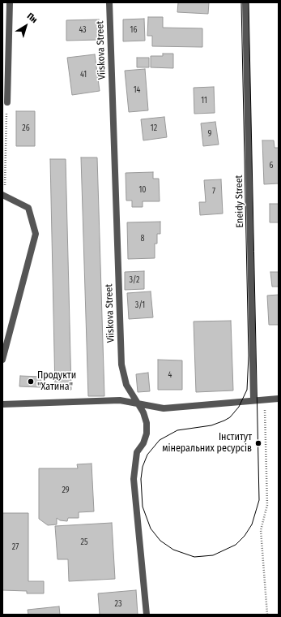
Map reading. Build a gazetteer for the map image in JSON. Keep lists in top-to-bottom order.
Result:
{
  "streets": {
    "street": ["Viiskova Street", "Eneidy Street"]
  },
  "places": ["Продукти \"Хатина\"", "Інститут мінеральних ресурсів"],
  "house_numbers": [
    "43",
    "16",
    "41",
    "14",
    "11",
    "26",
    "12",
    "9",
    "6",
    "10",
    "7",
    "8",
    "3/2",
    "3/1",
    "4",
    "29",
    "25",
    "27",
    "23"
  ],
  "north": "top right"
}
